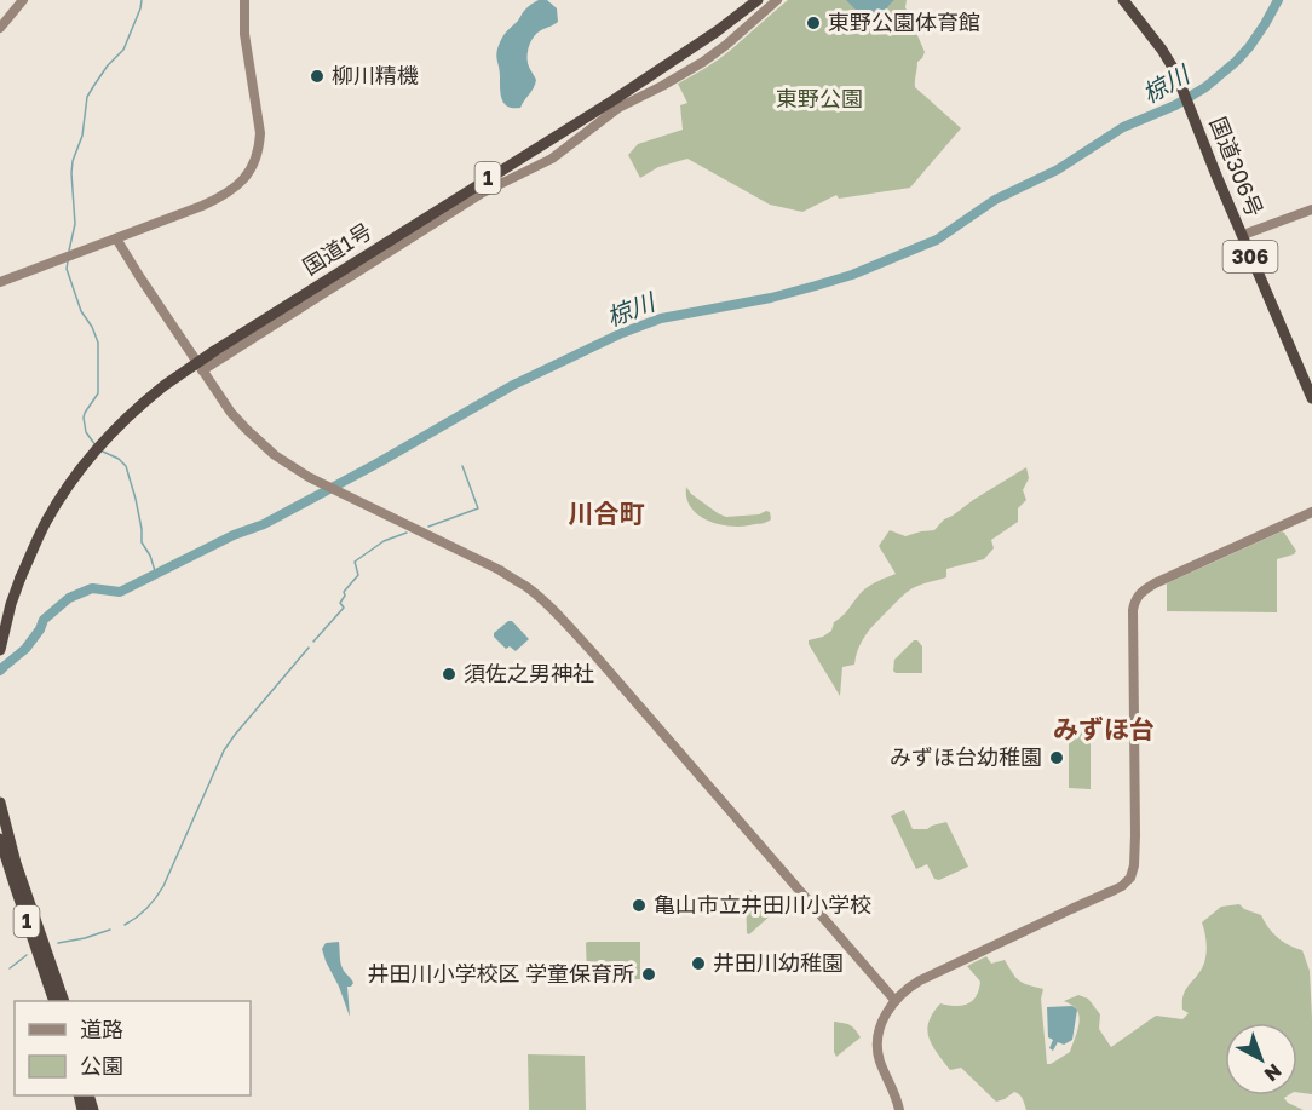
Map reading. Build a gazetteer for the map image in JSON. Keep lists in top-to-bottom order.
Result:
{
  "streets": {
    "highway": [
      "国道306号",
      "1",
      "国道1号",
      "306"
    ]
  },
  "districts": ["川合町", "みずほ台"],
  "water": ["椋川"],
  "parks": ["東野公園"],
  "places": [
    "東野公園体育館",
    "柳川精機",
    "須佐之男神社",
    "みずほ台幼稚園",
    "亀山市立井田川小学校",
    "井田川幼稚園",
    "井田川小学校区 学童保育所"
  ],
  "legend": ["道路", "公園"],
  "north": "bottom right"
}
